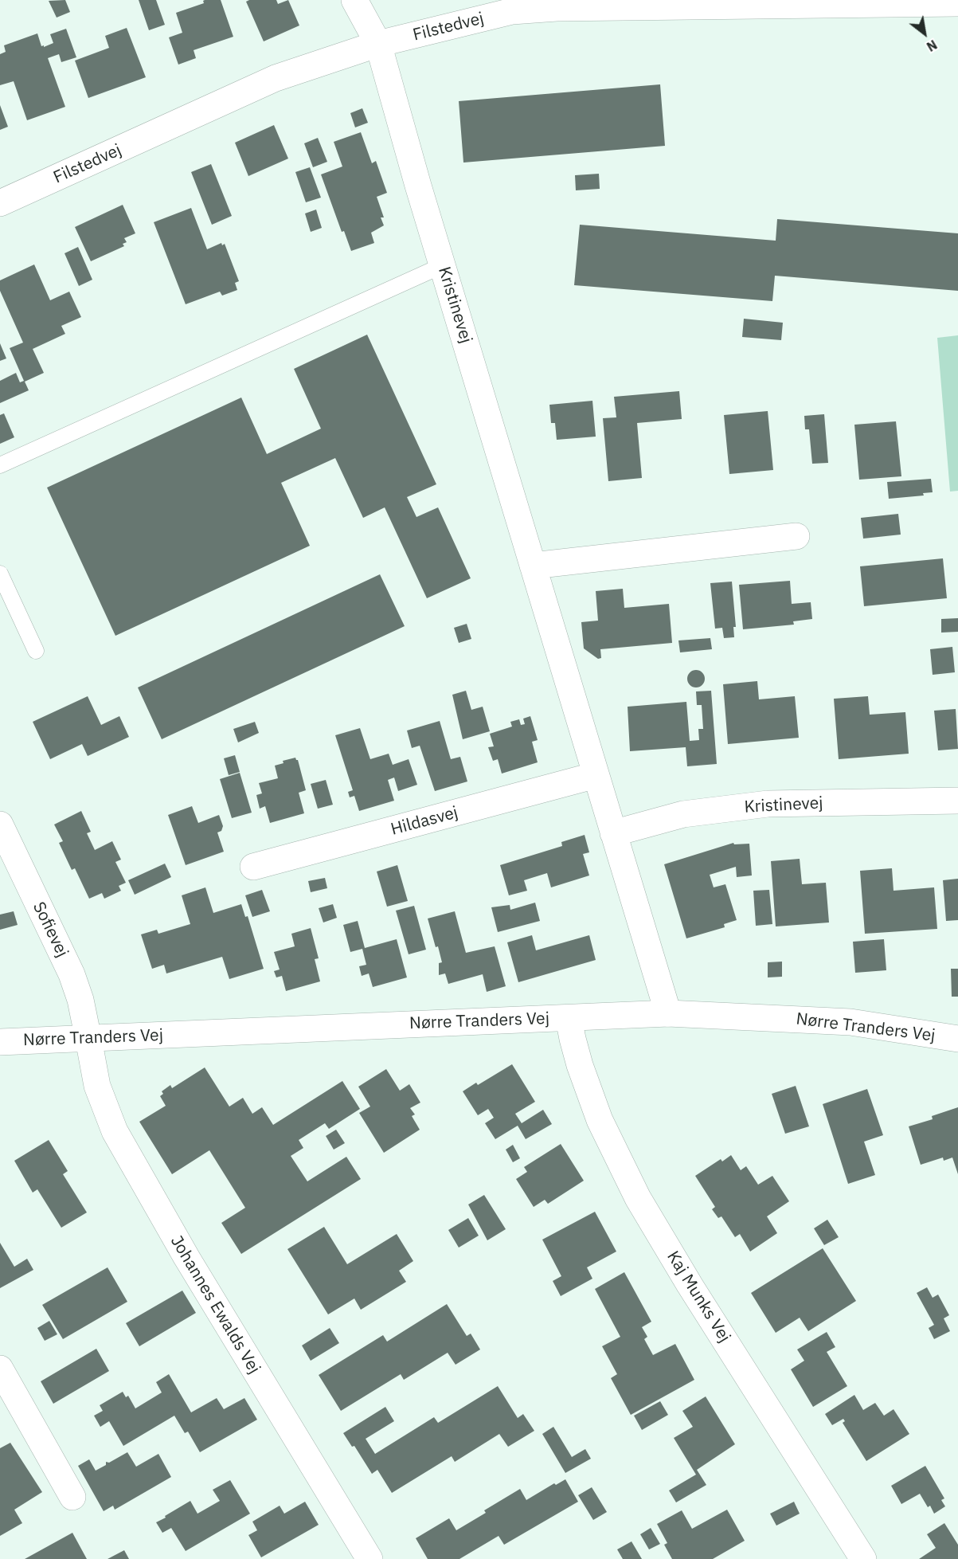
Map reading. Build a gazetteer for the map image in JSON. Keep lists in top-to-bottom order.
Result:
{
  "streets": {
    "street": [
      "Filstedvej",
      "Kristinevej",
      "Hildasvej",
      "Sofievej",
      "Nørre Tranders Vej",
      "Kaj Munks Vej",
      "Johannes Ewalds Vej"
    ]
  },
  "crossings": [
    ["Filstedvej", "Kristinevej"],
    ["Kristinevej", "Hildasvej"],
    ["Kristinevej", "Nørre Tranders Vej"],
    ["Sofievej", "Nørre Tranders Vej"],
    ["Sofievej", "Johannes Ewalds Vej"],
    ["Nørre Tranders Vej", "Kaj Munks Vej"],
    ["Nørre Tranders Vej", "Johannes Ewalds Vej"]
  ],
  "north": "bottom right"
}
